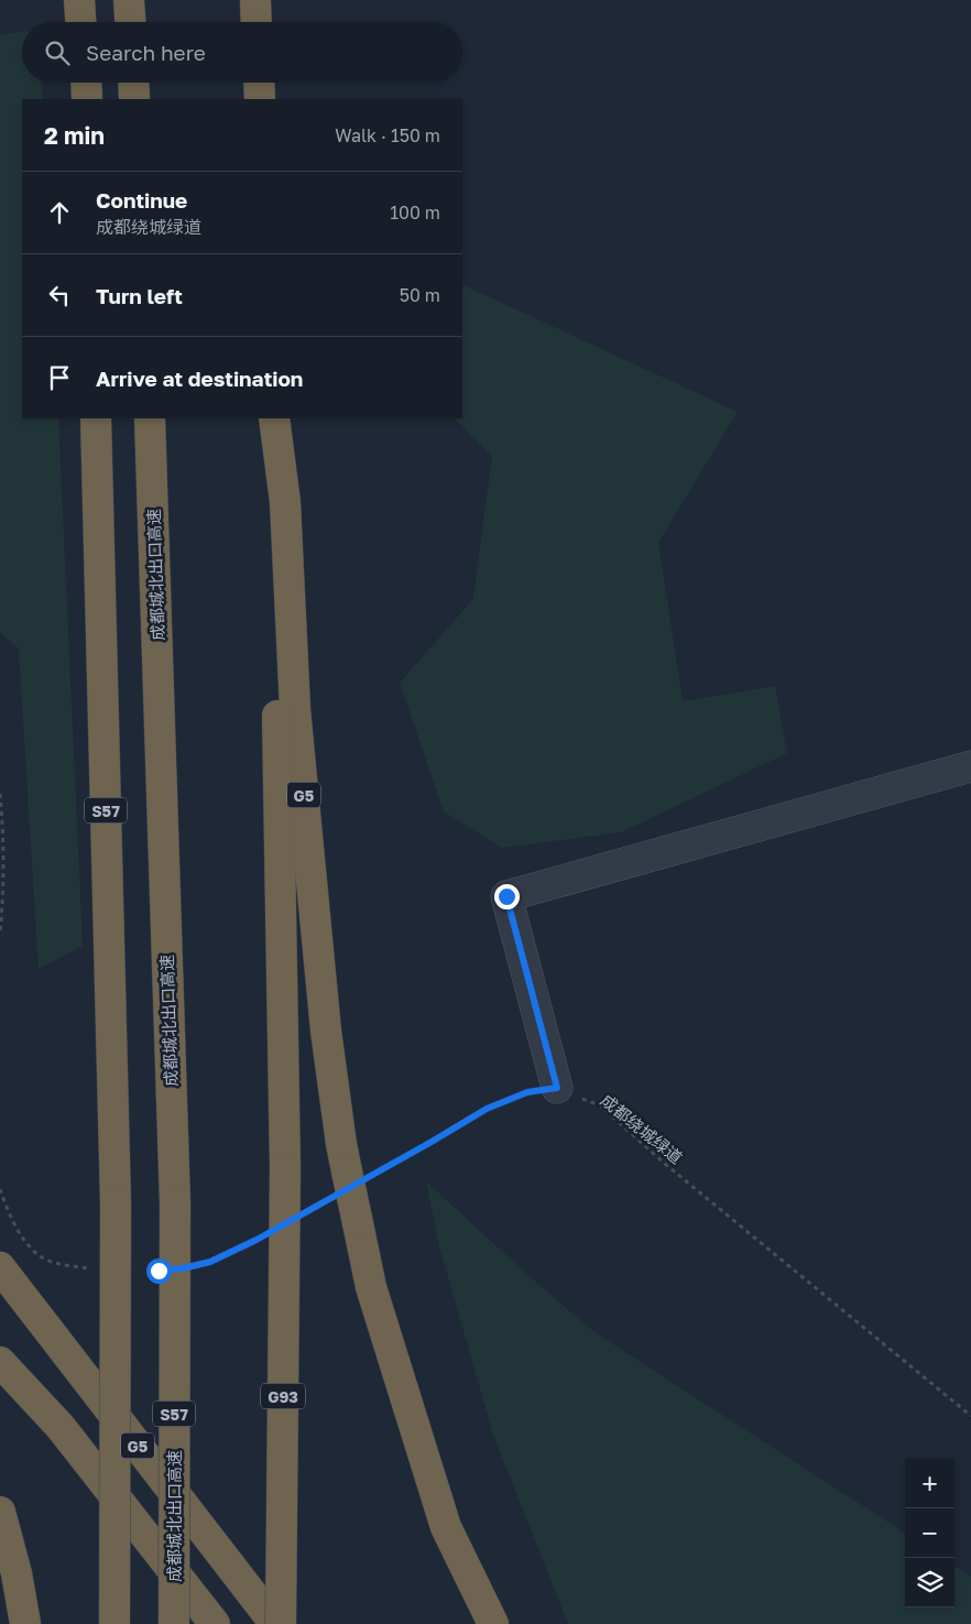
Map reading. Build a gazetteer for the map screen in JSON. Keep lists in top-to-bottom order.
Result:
{
  "streets": {
    "highway": [
      "成都城北出口高速",
      "G5",
      "S57",
      "G93"
    ],
    "path": ["成都绕城绿道"]
  },
  "page": {
    "search": "Search here",
    "heading": ["2 min", "Walk · 150 m"],
    "list": [
      ["Continue", "成都绕城绿道", "100 m"],
      ["Turn left", "50 m"],
      "Arrive at destination"
    ],
    "map_buttons": ["+", "−"]
  }
}
